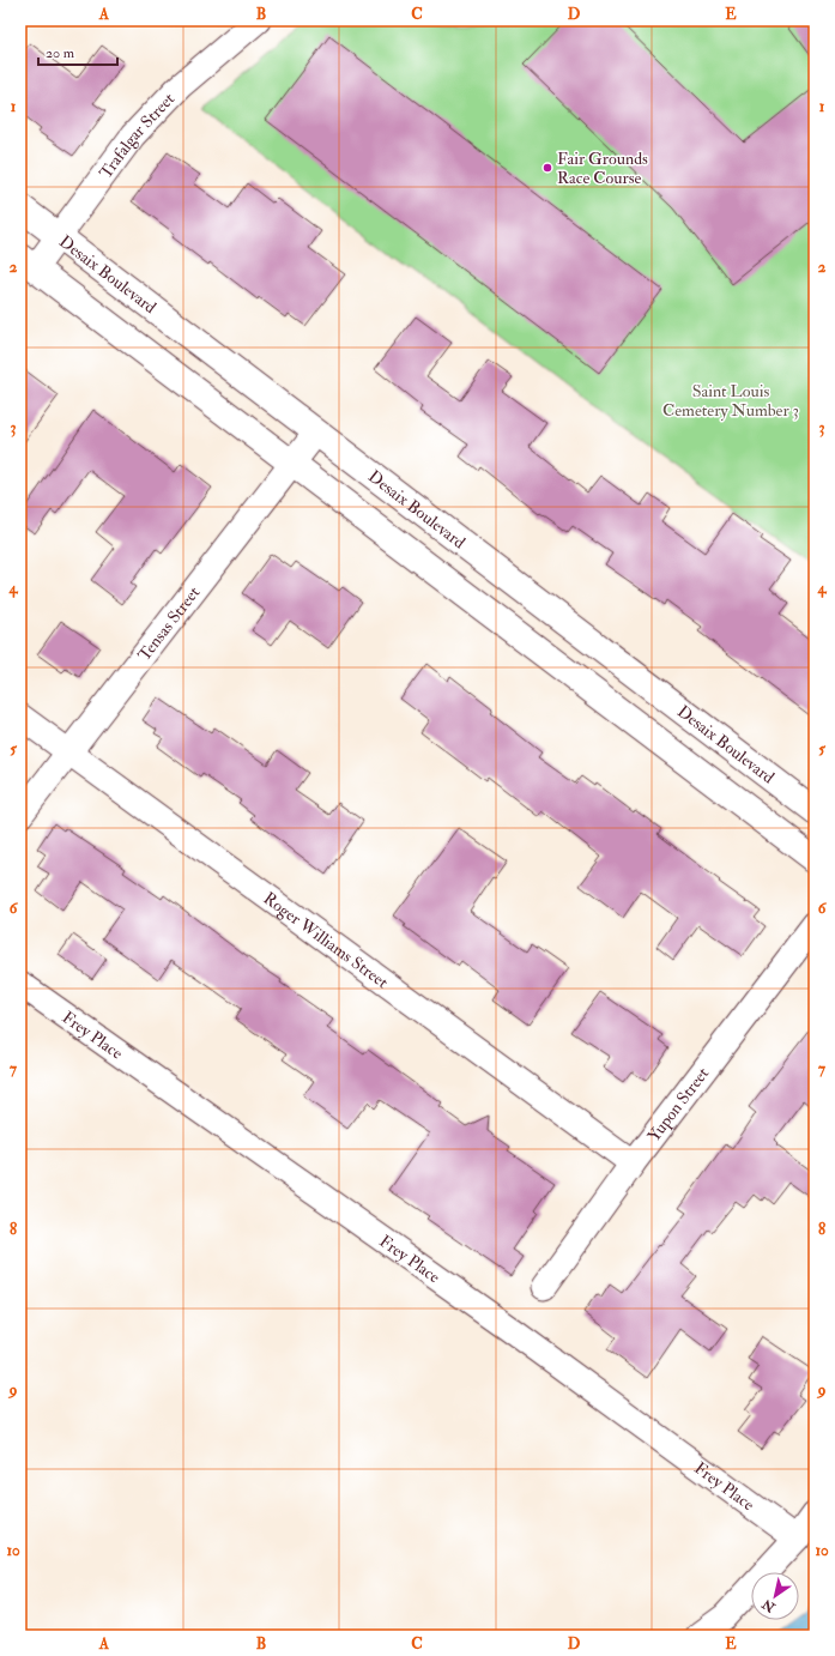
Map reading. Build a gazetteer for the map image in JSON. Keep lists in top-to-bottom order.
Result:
{
  "streets": {
    "street": [
      "Trafalgar Street",
      "Desaix Boulevard",
      "Tensas Street",
      "Roger Williams Street",
      "Frey Place",
      "Yupon Street"
    ]
  },
  "crossings": [
    ["Trafalgar Street", "Desaix Boulevard"],
    ["Desaix Boulevard", "Tensas Street"],
    ["Tensas Street", "Roger Williams Street"],
    ["Roger Williams Street", "Yupon Street"]
  ],
  "parks": ["Saint Louis Cemetery Number 3"],
  "places": ["Fair Grounds Race Course"],
  "scale_bar": "20 m",
  "north": "bottom left",
  "grid": {
    "columns": [
      "A",
      "B",
      "C",
      "D",
      "E"
    ],
    "rows": [
      "1",
      "2",
      "3",
      "4",
      "5",
      "6",
      "7",
      "8",
      "9",
      "10"
    ]
  }
}
